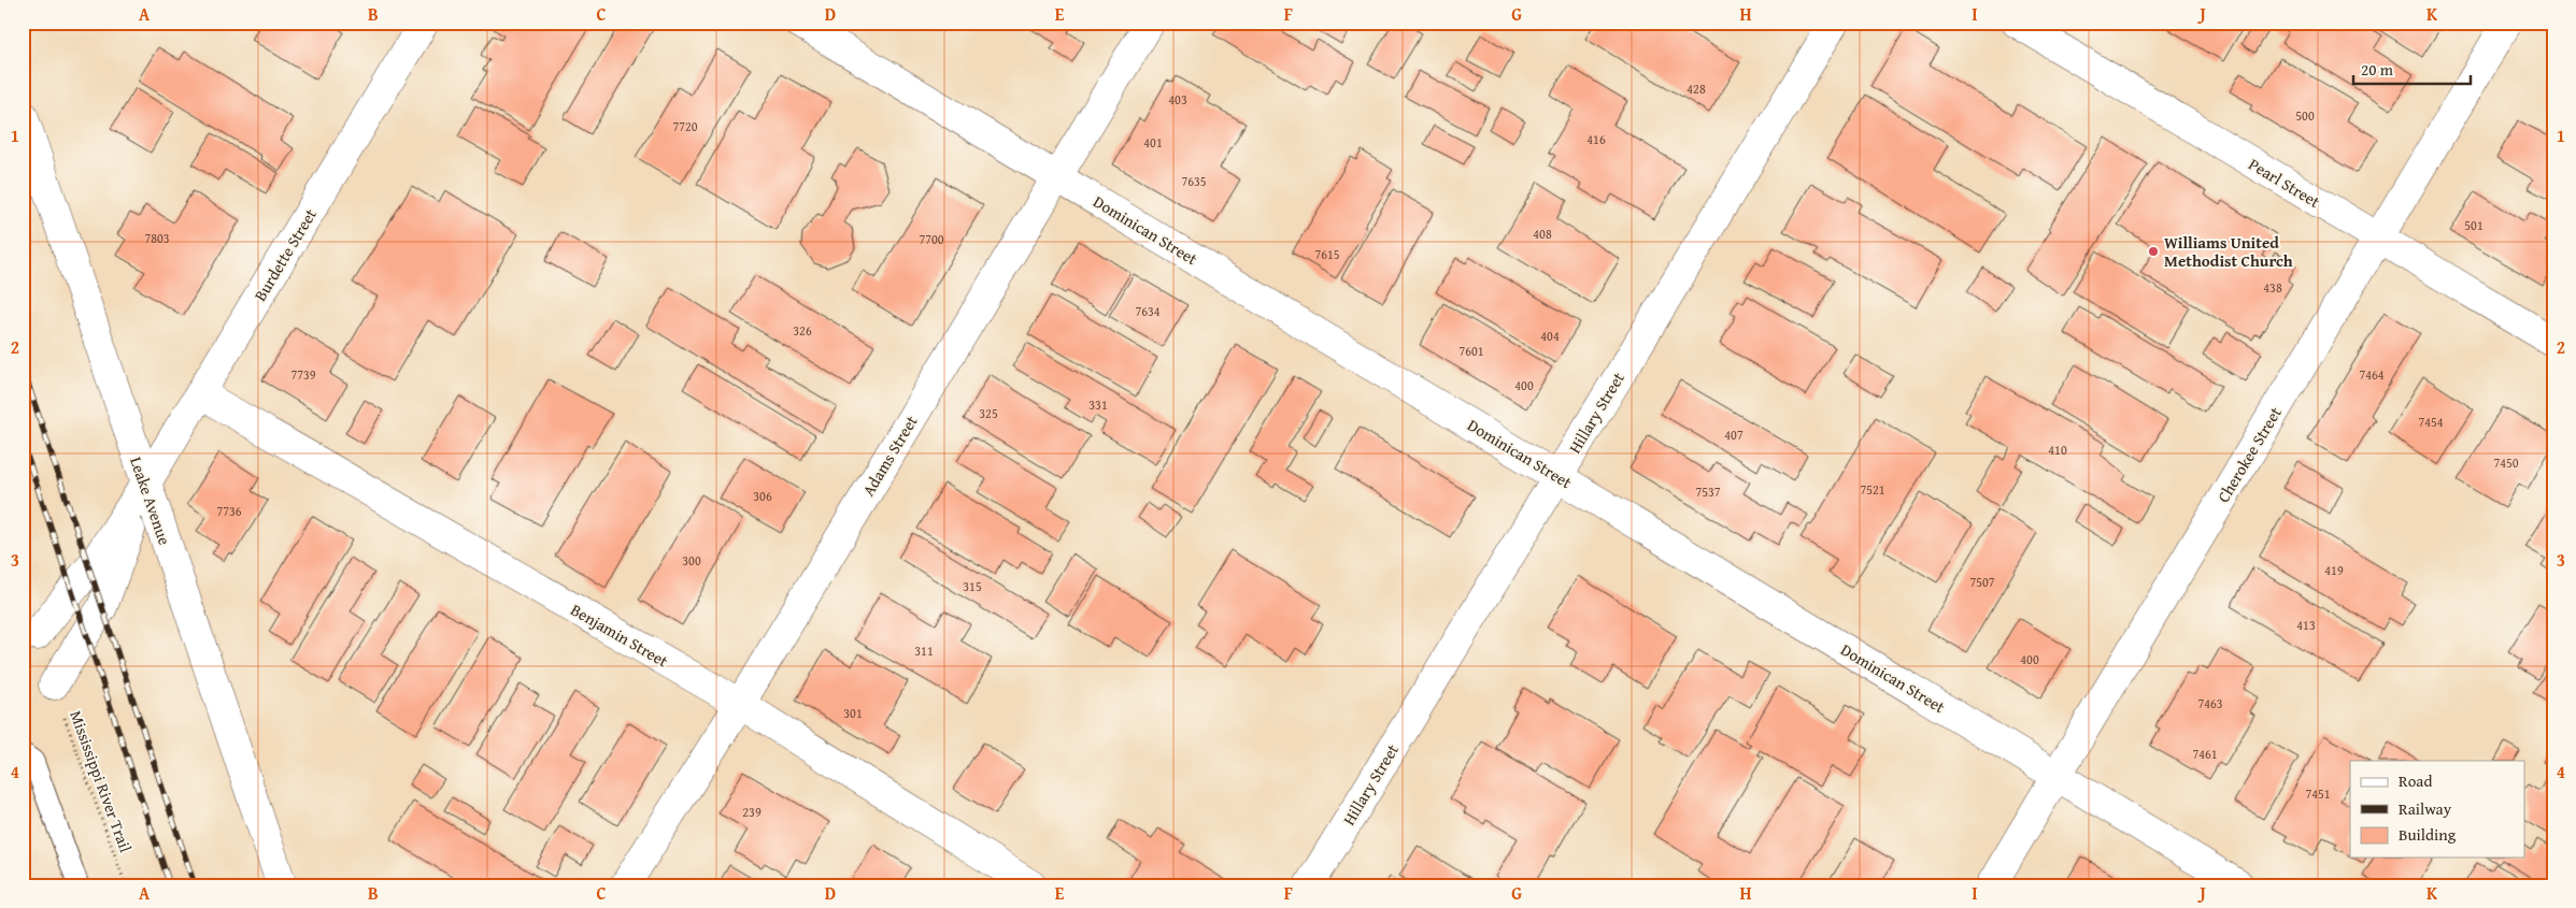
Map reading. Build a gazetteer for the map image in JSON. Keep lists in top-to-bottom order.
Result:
{
  "streets": {
    "street": [
      "Pearl Street",
      "Dominican Street",
      "Burdette Street",
      "Hillary Street",
      "Cherokee Street",
      "Adams Street",
      "Leake Avenue",
      "Benjamin Street"
    ],
    "path": ["Mississippi River Trail"]
  },
  "crossings": [
    ["Pearl Street", "Cherokee Street"],
    ["Dominican Street", "Hillary Street"],
    ["Dominican Street", "Cherokee Street"],
    ["Dominican Street", "Adams Street"],
    ["Burdette Street", "Leake Avenue"],
    ["Burdette Street", "Benjamin Street"],
    ["Adams Street", "Benjamin Street"]
  ],
  "places": ["Williams United Methodist Church"],
  "house_numbers": [
    "428",
    "403",
    "500",
    "7720",
    "416",
    "401",
    "7635",
    "501",
    "408",
    "7803",
    "7700",
    "7615",
    "438",
    "7634",
    "326",
    "404",
    "7601",
    "7739",
    "7464",
    "400",
    "331",
    "325",
    "7454",
    "407",
    "410",
    "7450",
    "7521",
    "7537",
    "306",
    "7736",
    "300",
    "419",
    "7507",
    "315",
    "413",
    "311",
    "400",
    "7463",
    "301",
    "7461",
    "7451",
    "239"
  ],
  "legend": ["Road", "Railway", "Building"],
  "scale_bar": "20 m",
  "grid": {
    "columns": [
      "A",
      "B",
      "C",
      "D",
      "E",
      "F",
      "G",
      "H",
      "I",
      "J",
      "K"
    ],
    "rows": [
      "1",
      "2",
      "3",
      "4"
    ]
  }
}
